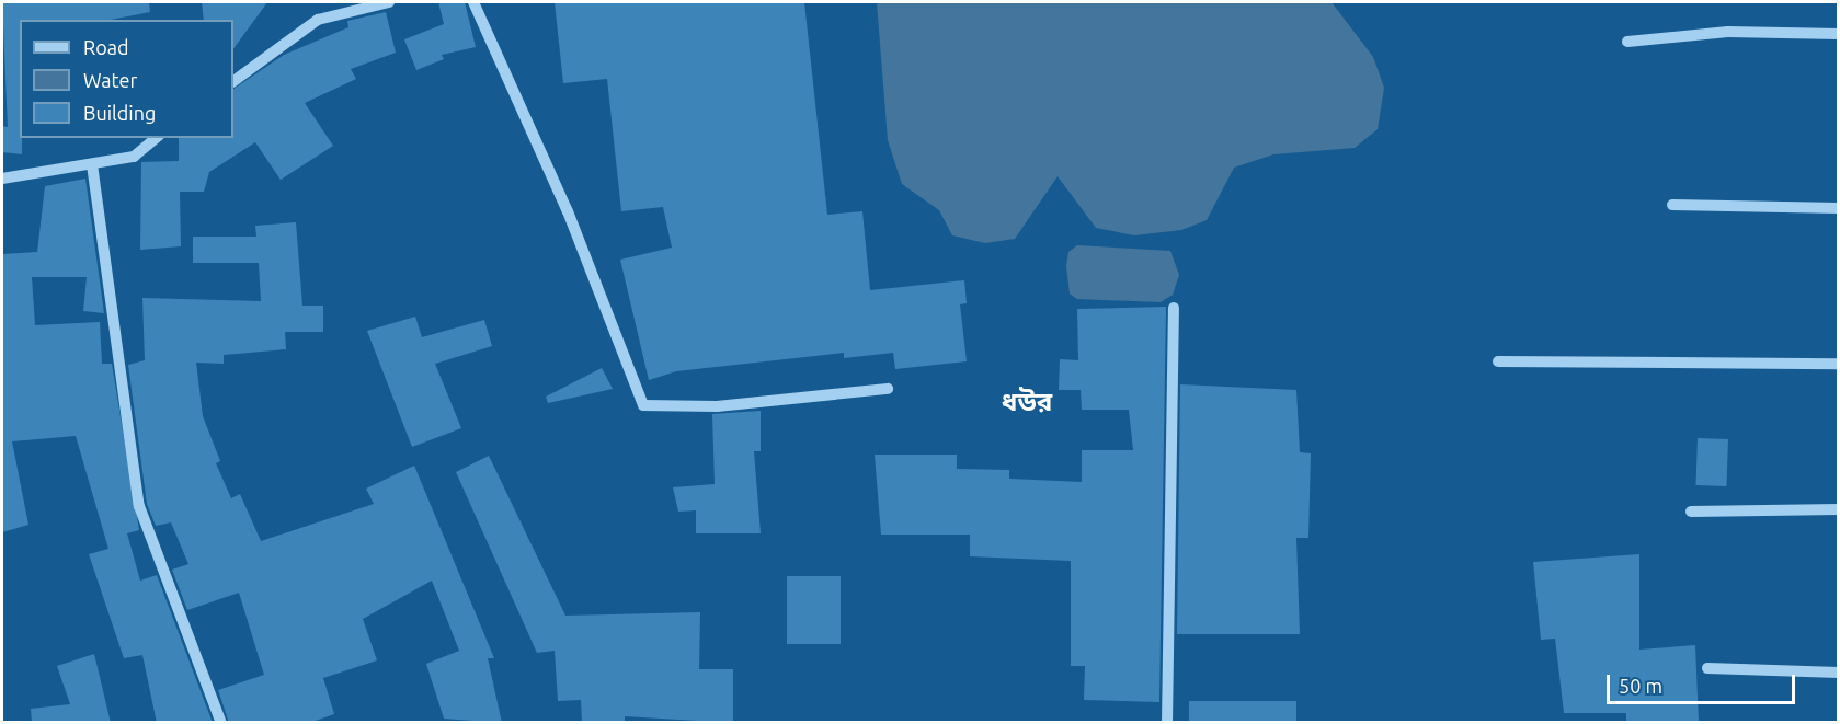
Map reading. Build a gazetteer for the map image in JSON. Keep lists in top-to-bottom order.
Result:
{
  "districts": ["ধউর"],
  "legend": ["Road", "Water", "Building"],
  "scale_bar": "50 m"
}
